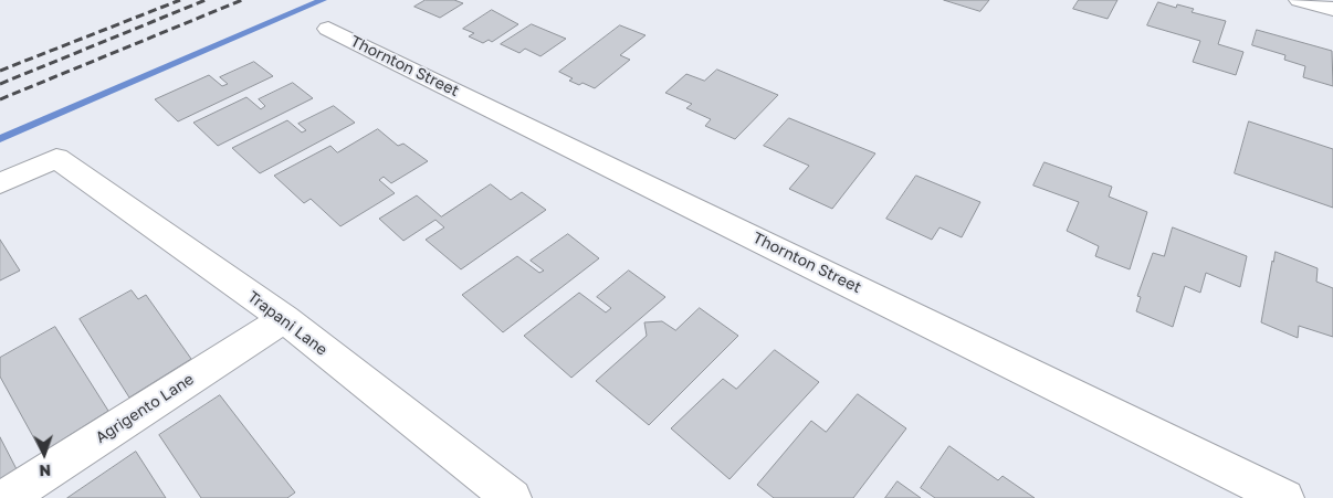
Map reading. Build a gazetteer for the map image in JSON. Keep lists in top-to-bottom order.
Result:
{
  "streets": {
    "street": ["Thornton Street", "Trapani Lane", "Agrigento Lane"]
  },
  "crossings": [
    ["Trapani Lane", "Agrigento Lane"]
  ],
  "north": "bottom"
}
